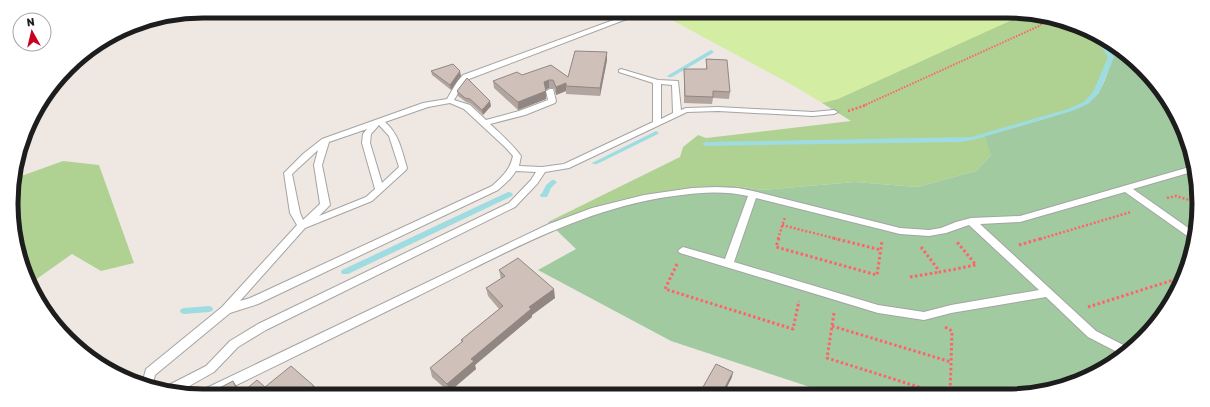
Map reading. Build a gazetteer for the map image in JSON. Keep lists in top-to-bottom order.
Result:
{
  "north": "top"
}
